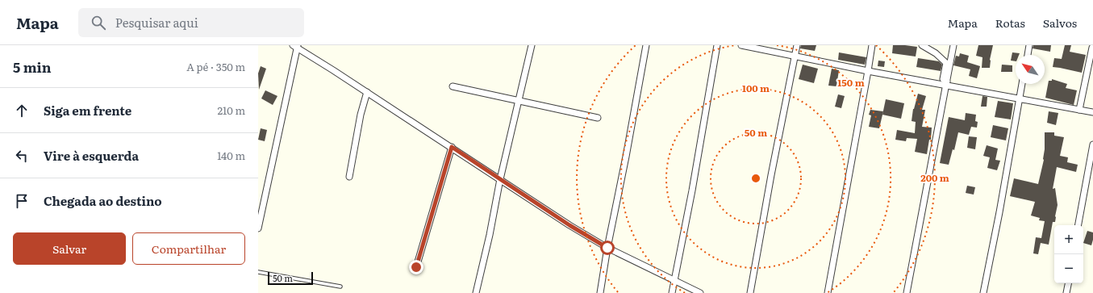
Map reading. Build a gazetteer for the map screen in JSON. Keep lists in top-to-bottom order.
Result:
{
  "scale_bar": "50 m",
  "north": "top left",
  "page": {
    "header": "Mapa",
    "search": "Pesquisar aqui",
    "nav": ["Mapa", "Rotas", "Salvos"],
    "heading": ["5 min", "A pé · 350 m"],
    "list": [
      ["Siga em frente", "210 m"],
      ["Vire à esquerda", "140 m"],
      "Chegada ao destino"
    ],
    "buttons": ["Salvar", "Compartilhar"],
    "map_buttons": ["+", "−"],
    "scale": "50 m"
  },
  "rings": [
    "150 m",
    "100 m",
    "50 m",
    "200 m"
  ]
}
